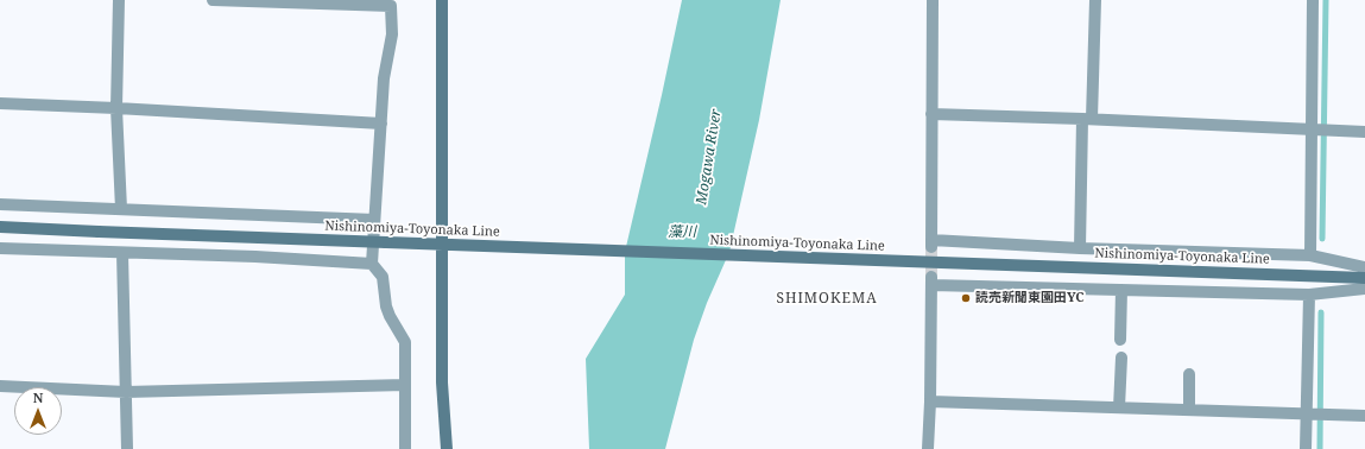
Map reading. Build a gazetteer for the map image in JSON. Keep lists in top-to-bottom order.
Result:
{
  "streets": {
    "main road": ["Nishinomiya-Toyonaka Line"]
  },
  "districts": ["SHIMOKEMA"],
  "water": ["Mogawa River", "藻川"],
  "places": ["読売新聞東園田YC"],
  "north": "top"
}
